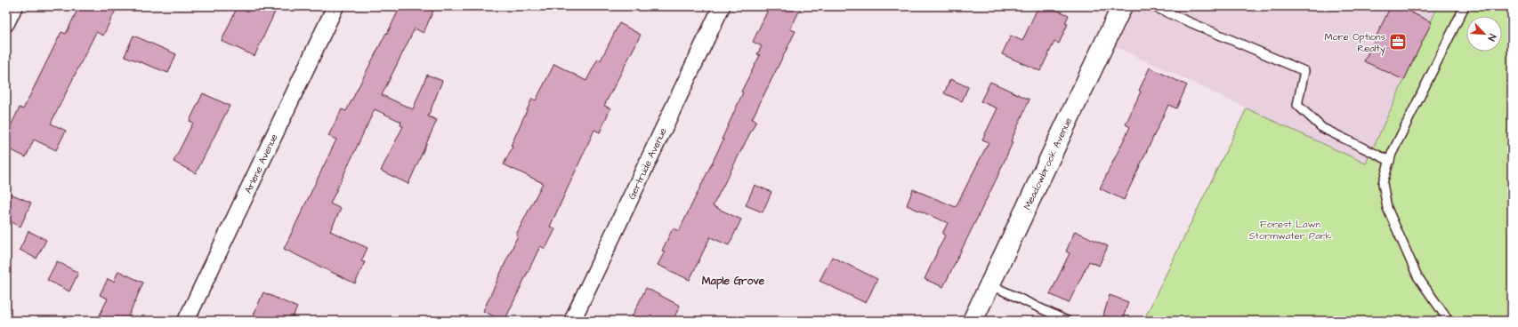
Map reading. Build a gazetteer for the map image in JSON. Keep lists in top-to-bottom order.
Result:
{
  "streets": {
    "street": ["Arlene Avenue", "Gertrude Avenue", "Meadowbrook Avenue"]
  },
  "districts": ["Maple Grove"],
  "parks": ["Forest Lawn Stormwater Park"],
  "places": {
    "office": ["More Options Realty"]
  },
  "north": "bottom right"
}
